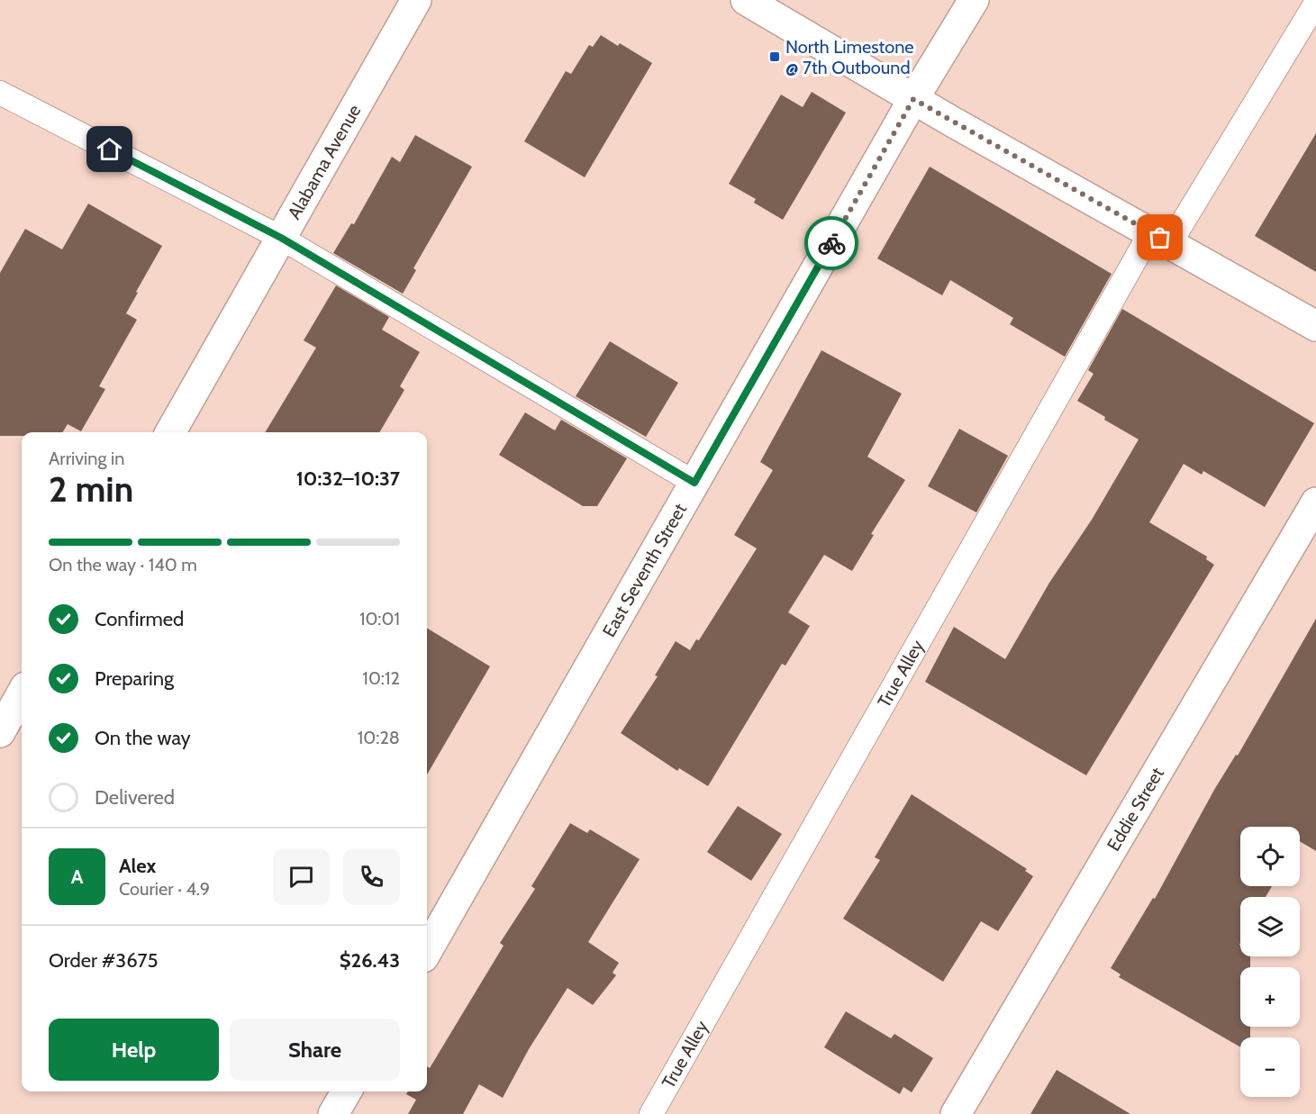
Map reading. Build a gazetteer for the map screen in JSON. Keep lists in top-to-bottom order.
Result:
{
  "streets": {
    "street": ["Alabama Avenue", "East Seventh Street", "Eddie Street"],
    "lane": ["True Alley"]
  },
  "places": {
    "transit": ["North Limestone @ 7th Outbound"]
  },
  "page": {
    "heading": ["2 min", "Arriving in", "10:32–10:37"],
    "panel": [
      "Alex",
      "Courier · 4.9",
      "Order #3675",
      "$26.43"
    ],
    "bar": "On the way · 140 m",
    "list": [
      ["Confirmed", "10:01"],
      ["Preparing", "10:12"],
      ["On the way", "10:28"],
      "Delivered"
    ],
    "map_buttons": ["+", "−"],
    "round": "A",
    "buttons": ["Help", "Share"]
  }
}
